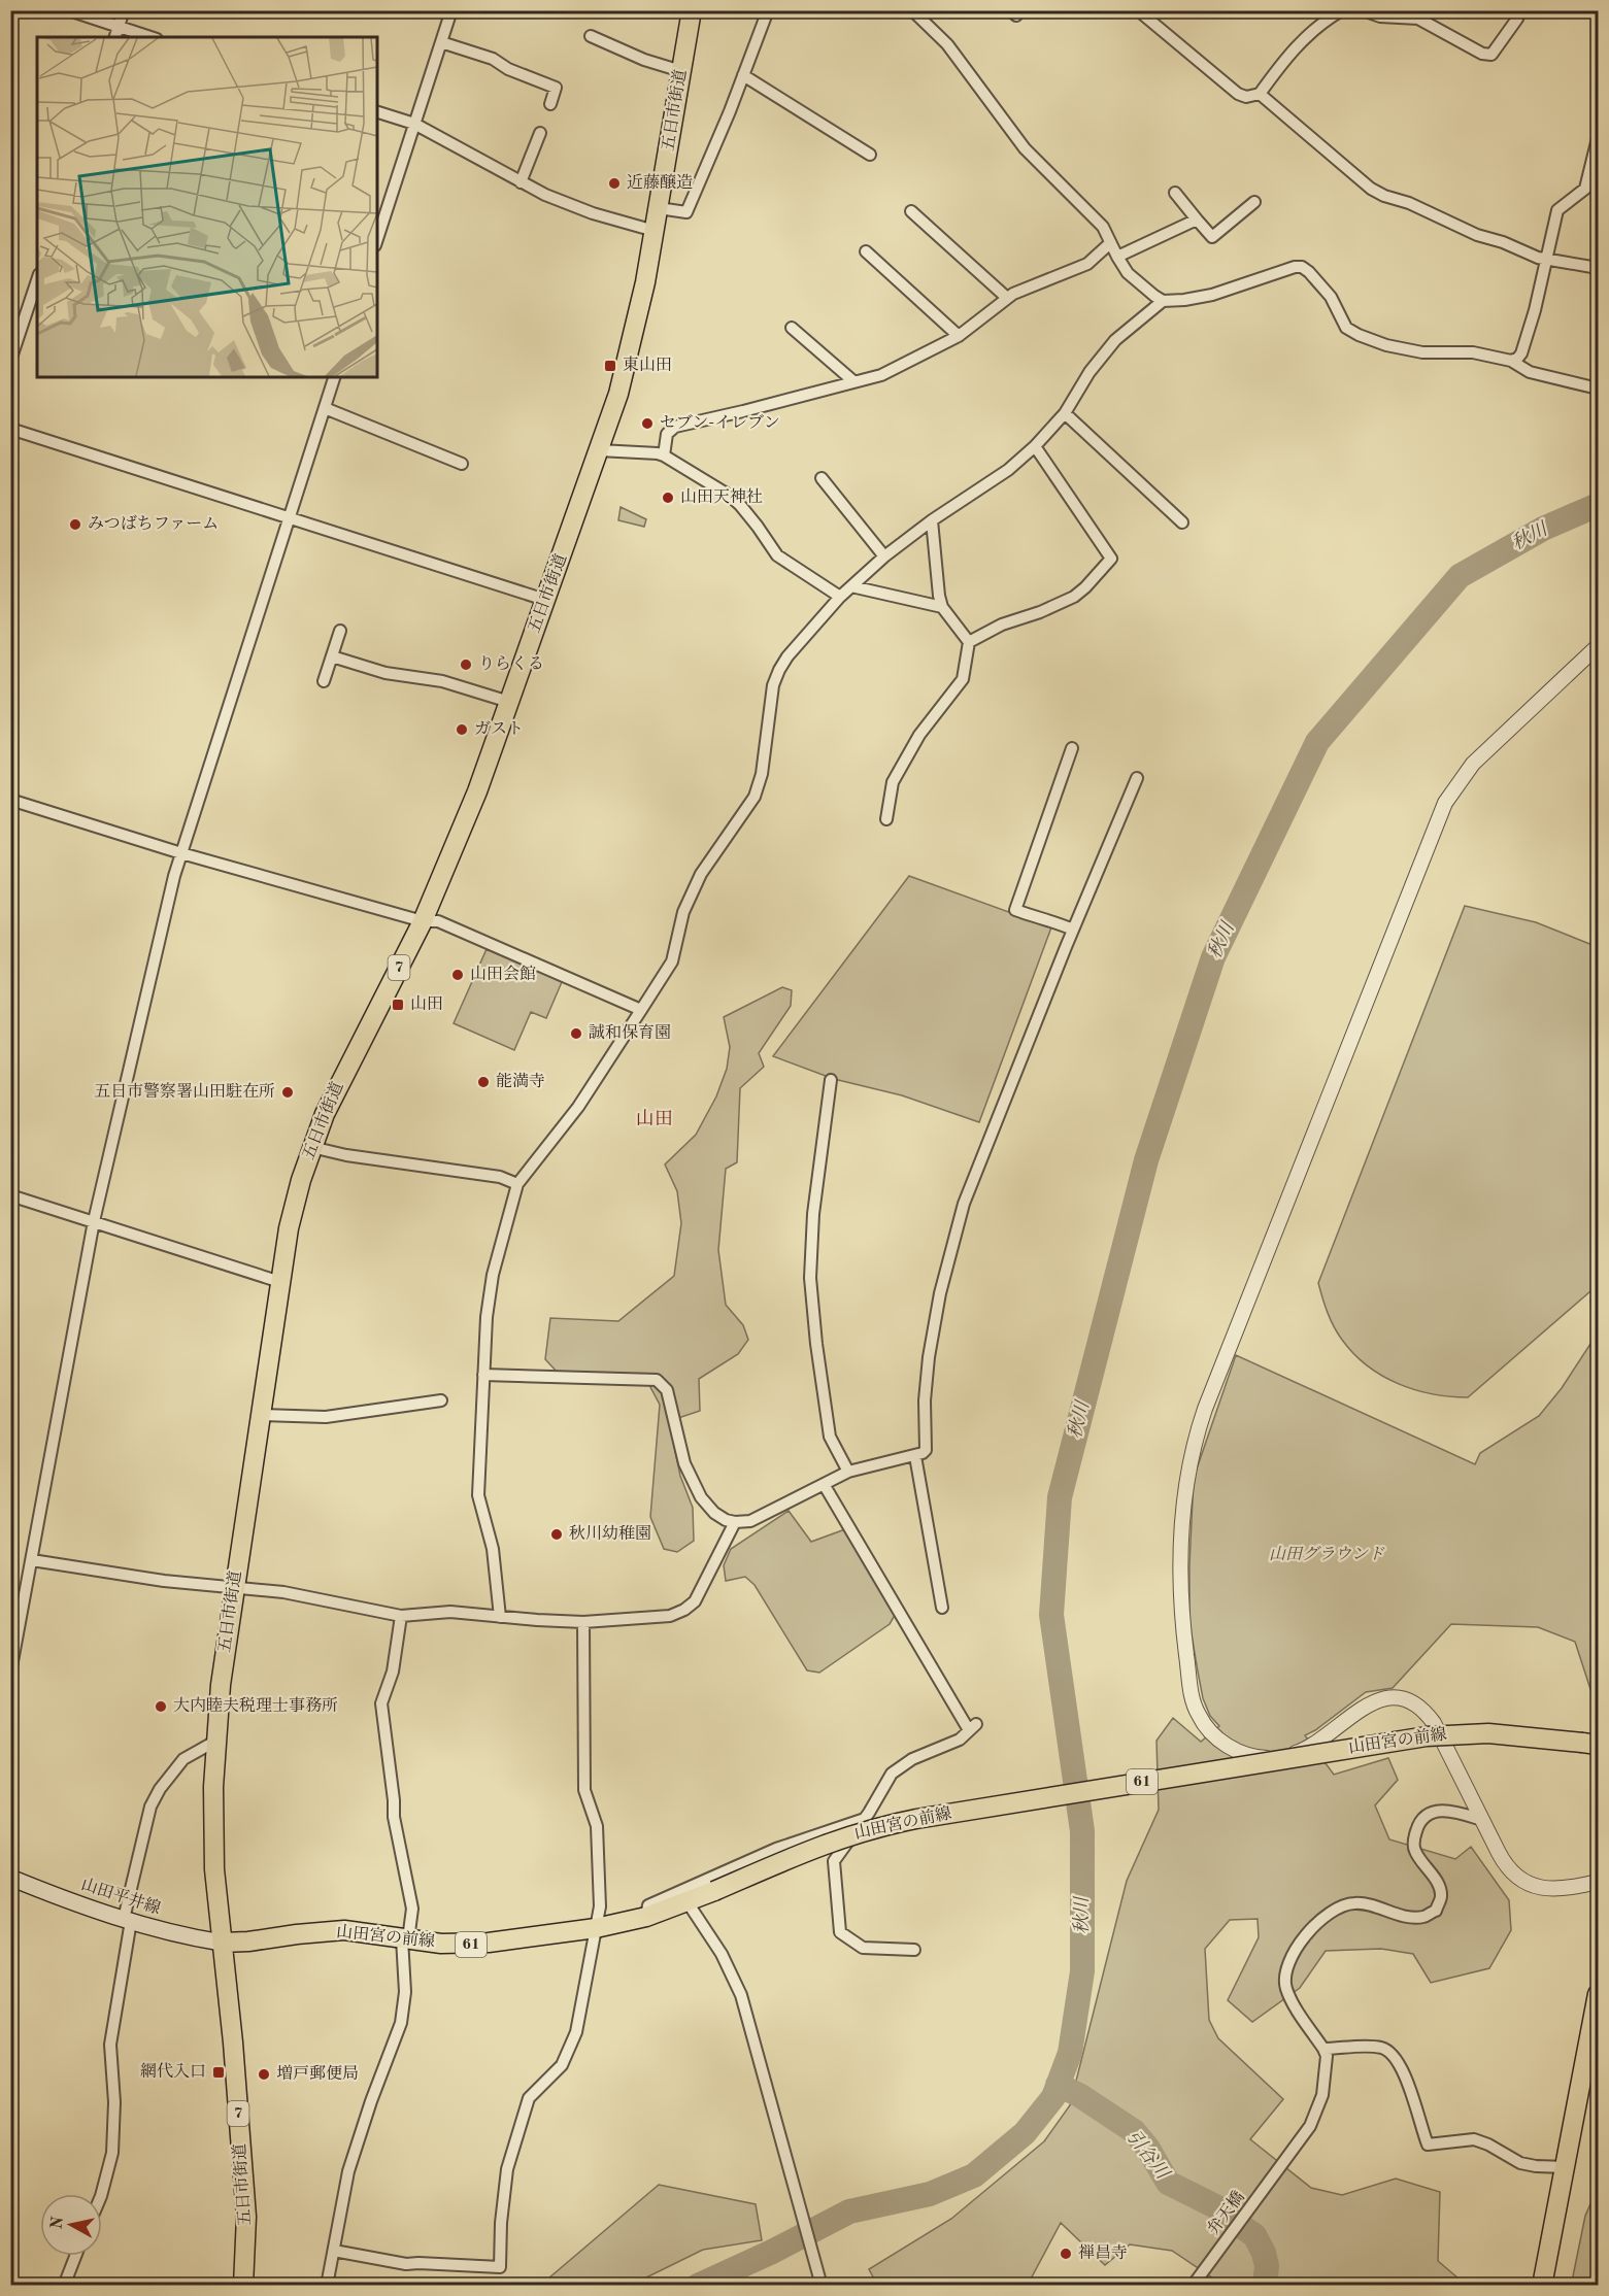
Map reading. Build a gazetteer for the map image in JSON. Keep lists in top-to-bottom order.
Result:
{
  "streets": {
    "main road": [
      "五日市街道",
      "7",
      "山田宮の前線",
      "61",
      "山田平井線"
    ],
    "street": ["弁天橋"]
  },
  "crossings": [
    ["五日市街道", "山田宮の前線"],
    ["五日市街道", "山田平井線"],
    ["山田宮の前線", "山田平井線"]
  ],
  "districts": ["山田"],
  "water": ["秋川", "引谷川"],
  "parks": ["山田グラウンド"],
  "places": {
    "other": [
      "近藤醸造",
      "セブン-イレブン",
      "山田天神社",
      "みつばちファーム",
      "りらくる",
      "ガスト",
      "山田会館",
      "誠和保育園",
      "能満寺",
      "五日市警察署山田駐在所",
      "秋川幼稚園",
      "大内睦夫税理士事務所",
      "増戸郵便局",
      "禅昌寺"
    ],
    "transit": ["東山田", "山田", "網代入口"]
  },
  "north": "left"
}
